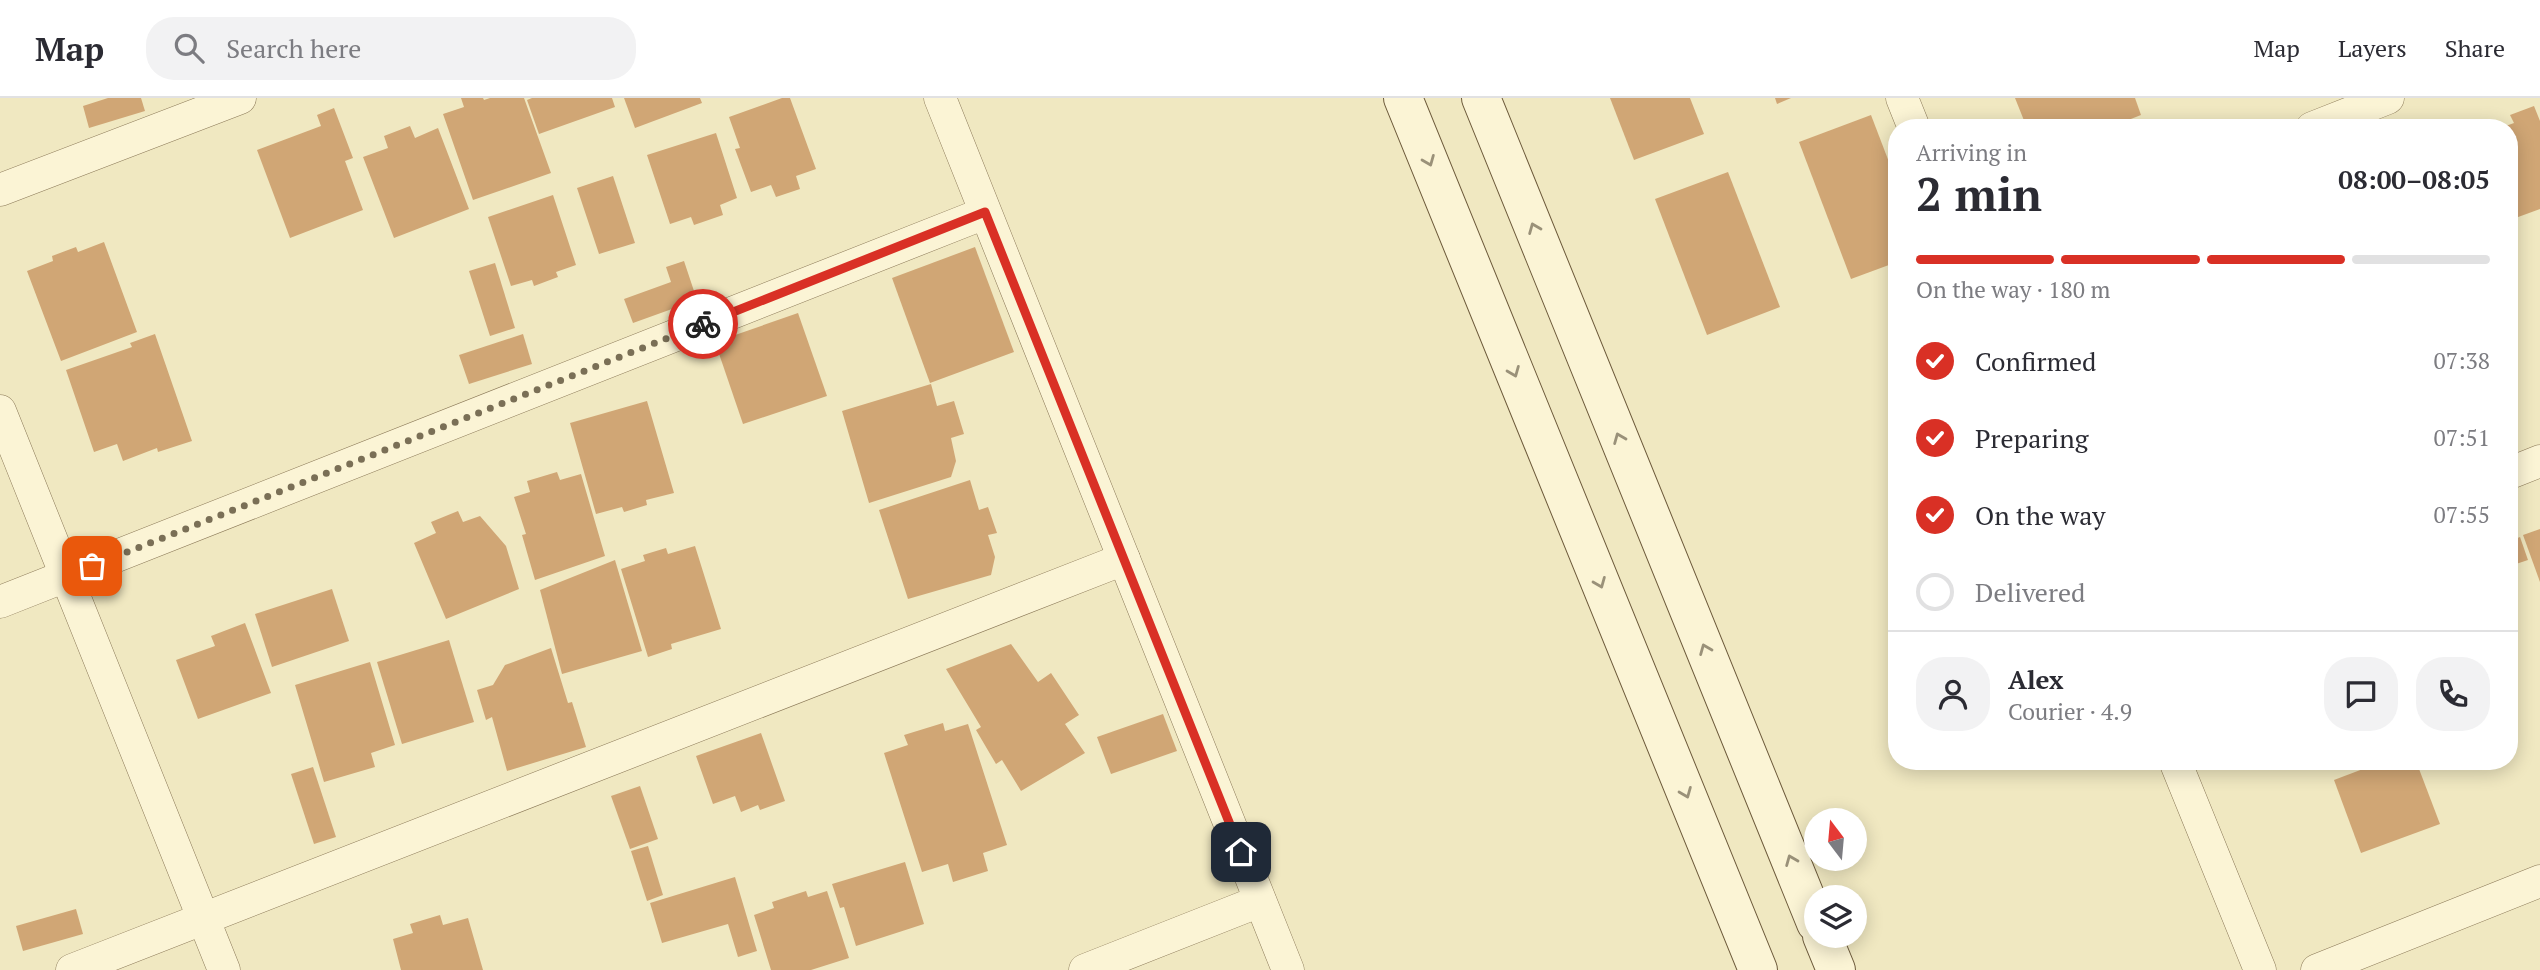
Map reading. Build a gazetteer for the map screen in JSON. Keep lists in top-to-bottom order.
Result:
{
  "north": "top",
  "page": {
    "header": "Map",
    "search": "Search here",
    "nav": ["Map", "Layers", "Share"],
    "heading": ["2 min", "Arriving in", "08:00–08:05"],
    "panel": ["Alex", "Courier · 4.9"],
    "bar": "On the way · 180 m",
    "list": [
      ["Confirmed", "07:38"],
      ["Preparing", "07:51"],
      ["On the way", "07:55"],
      "Delivered"
    ]
  }
}
